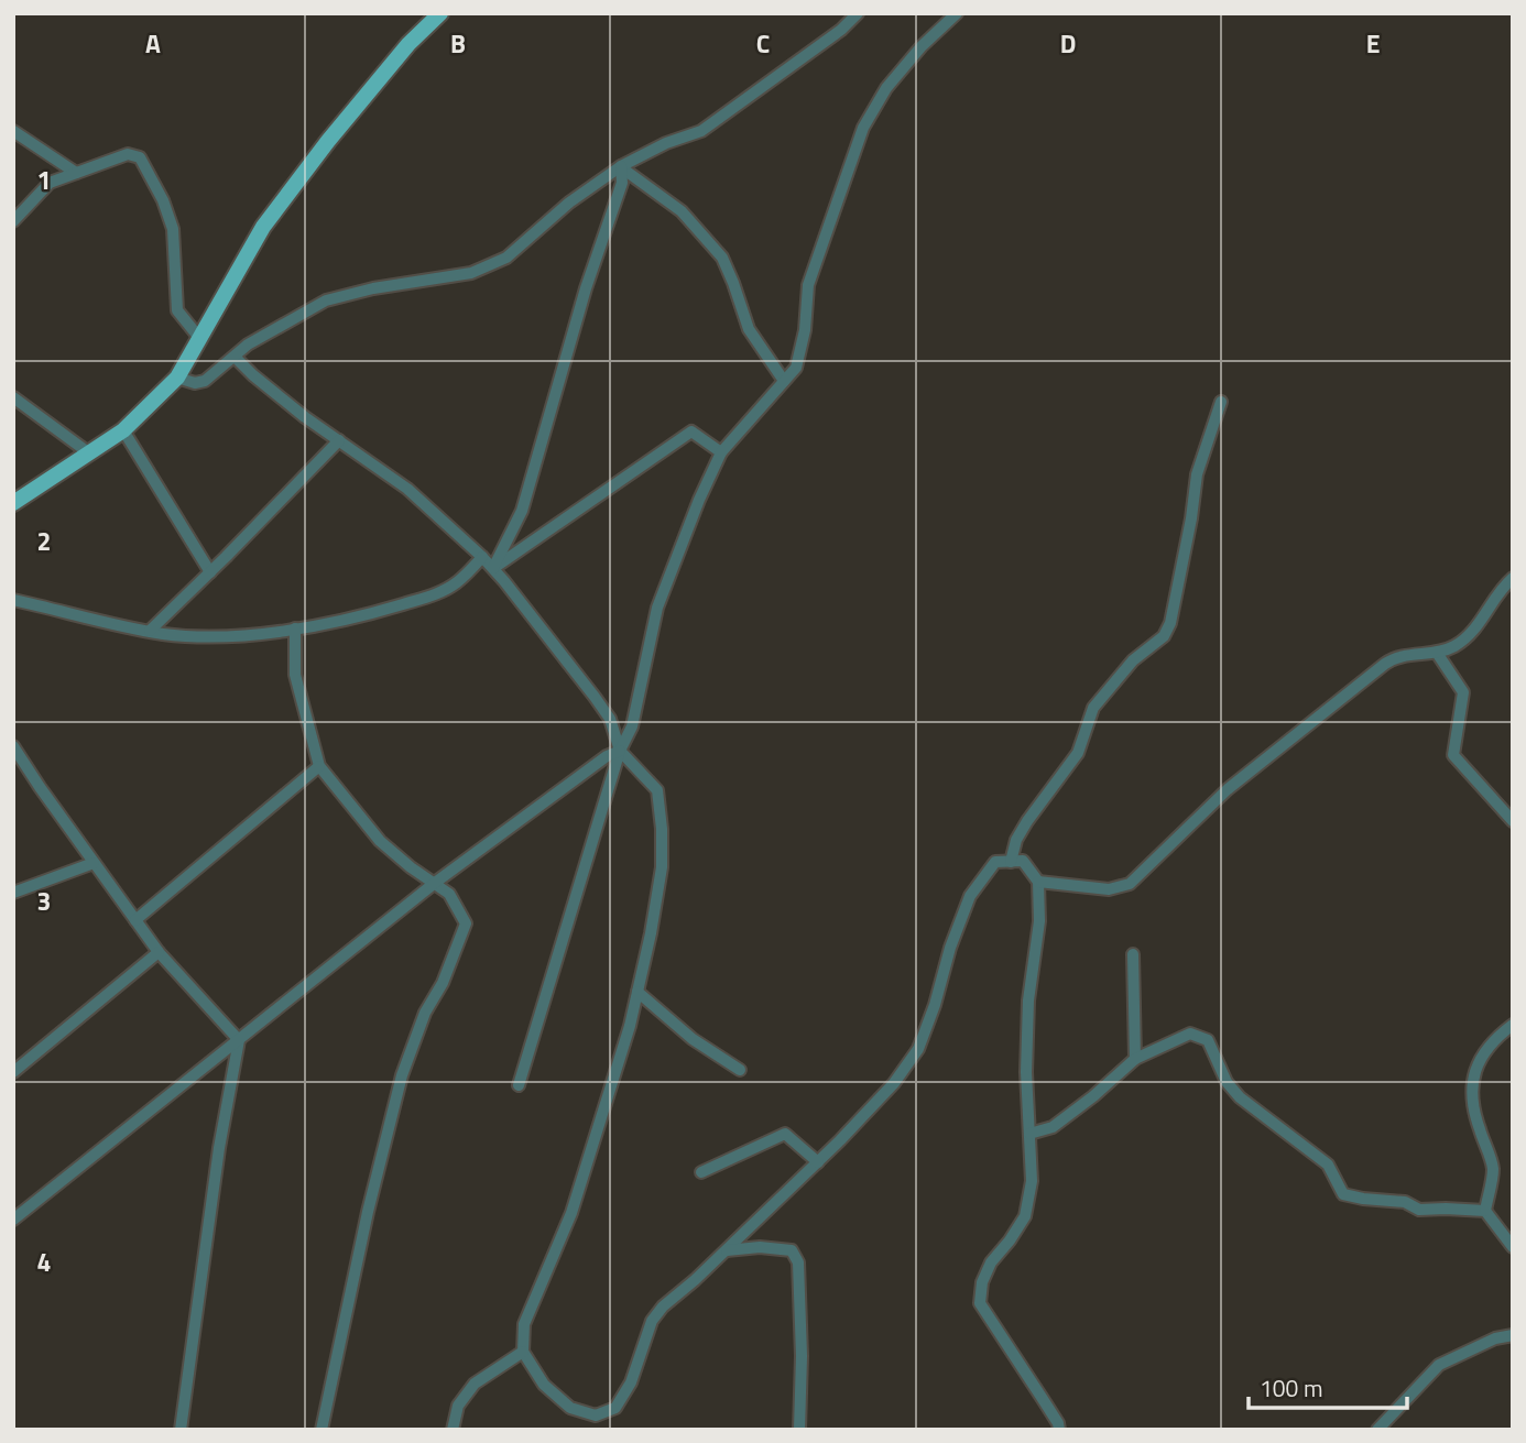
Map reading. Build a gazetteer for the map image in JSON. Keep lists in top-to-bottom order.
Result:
{
  "scale_bar": "100 m",
  "grid": {
    "columns": [
      "A",
      "B",
      "C",
      "D",
      "E"
    ],
    "rows": [
      "1",
      "2",
      "3",
      "4"
    ]
  }
}
